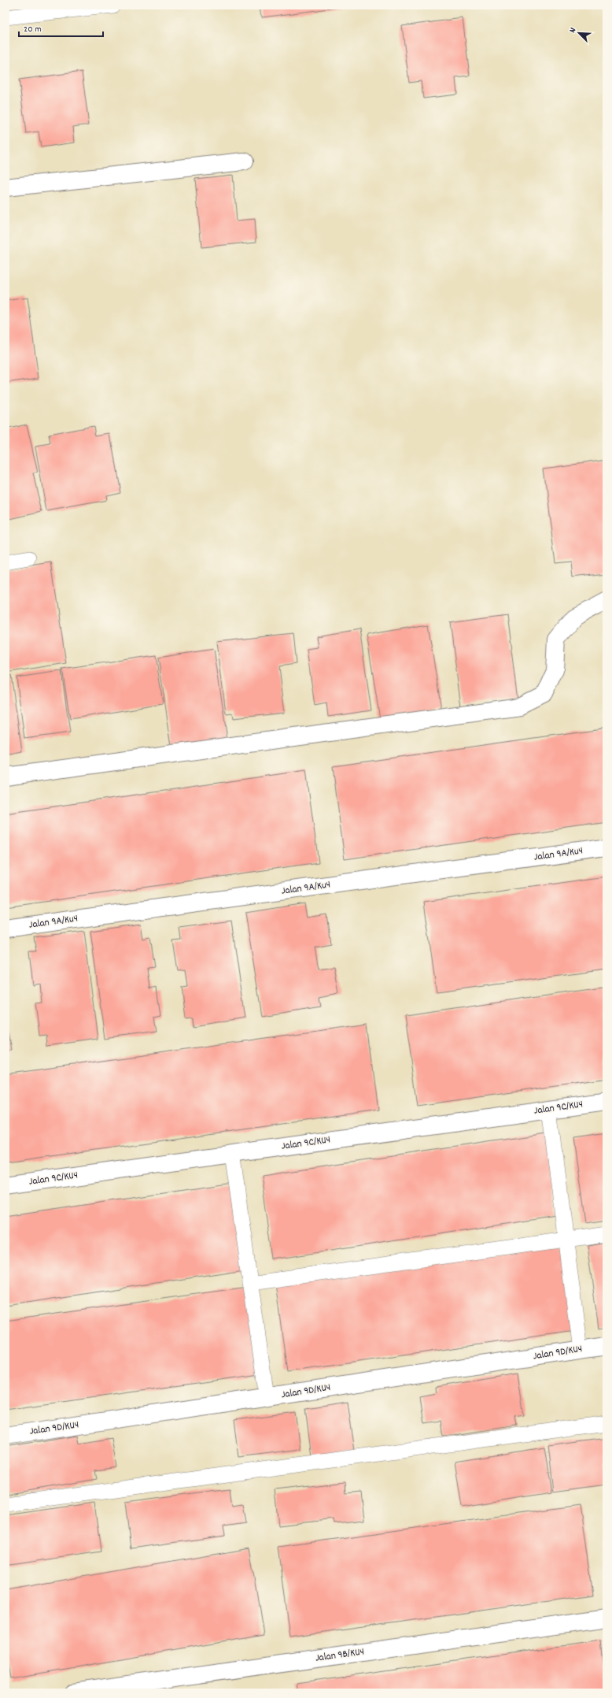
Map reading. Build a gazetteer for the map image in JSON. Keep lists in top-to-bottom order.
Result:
{
  "streets": {
    "street": [
      "Jalan 9A/Ku4",
      "Jalan 9C/KU4",
      "Jalan 9D/KU4",
      "Jalan 9B/KU4"
    ]
  },
  "scale_bar": "20 m",
  "north": "top left"
}
